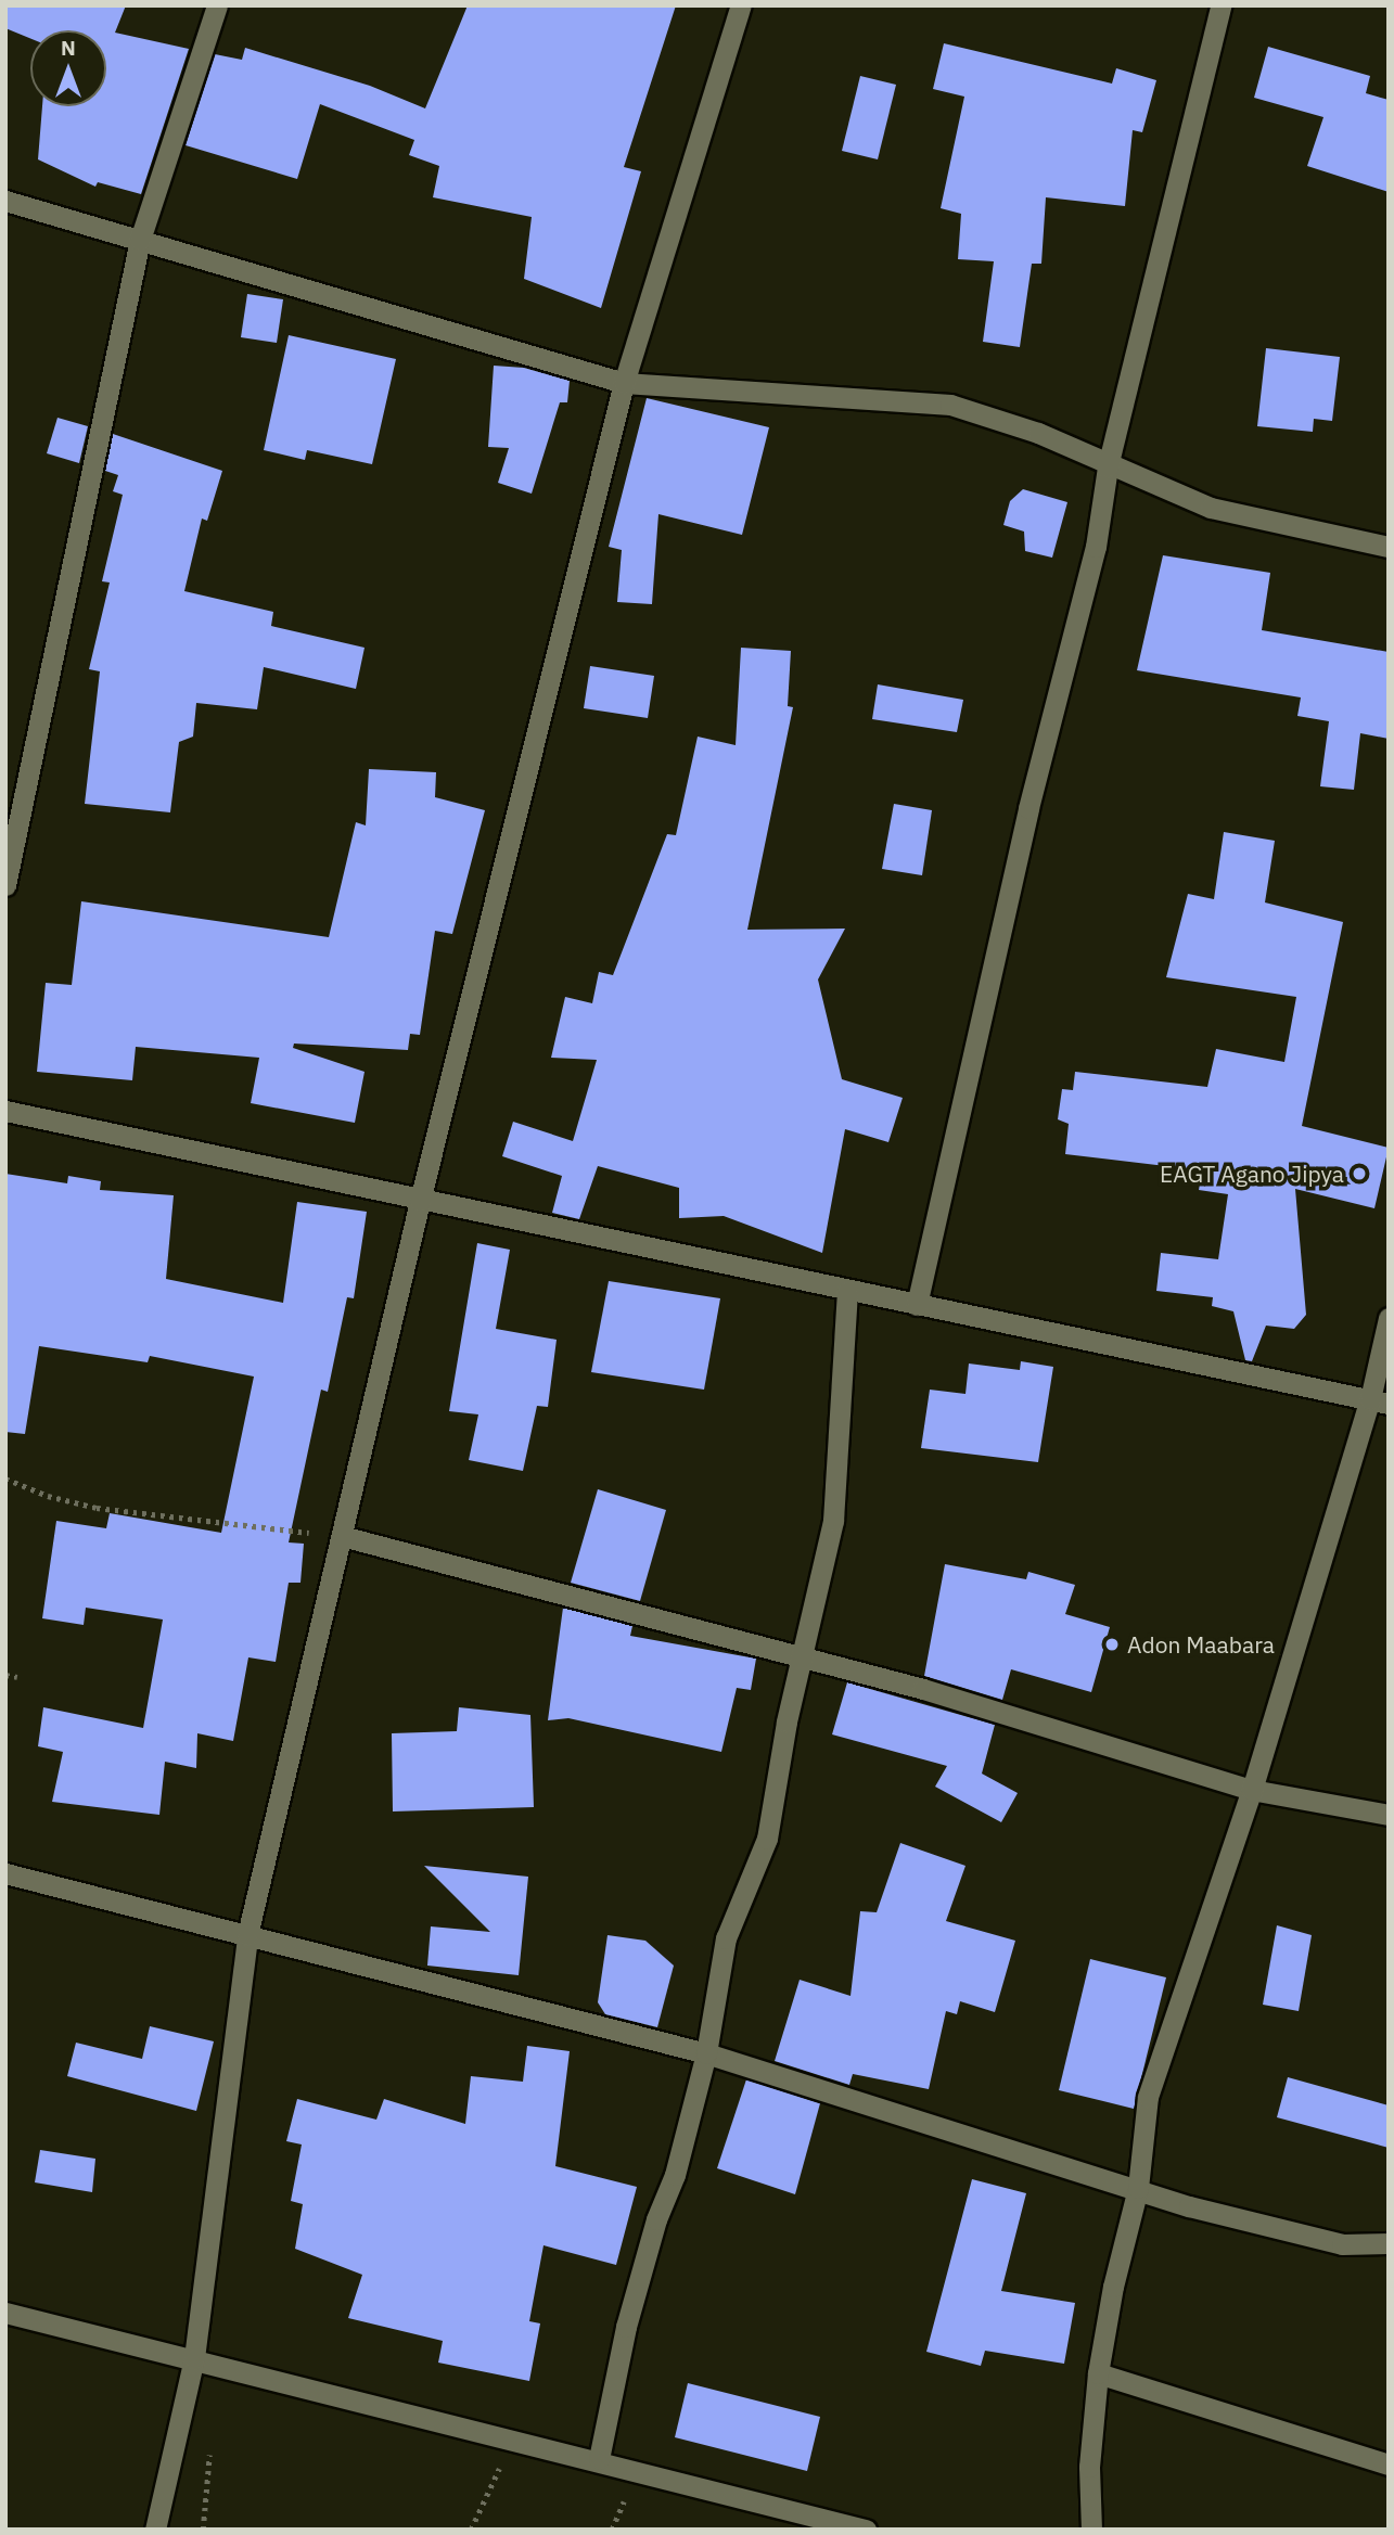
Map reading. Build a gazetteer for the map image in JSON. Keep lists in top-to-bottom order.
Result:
{
  "places": ["EAGT Agano Jipya", "Adon Maabara"],
  "north": "top"
}
